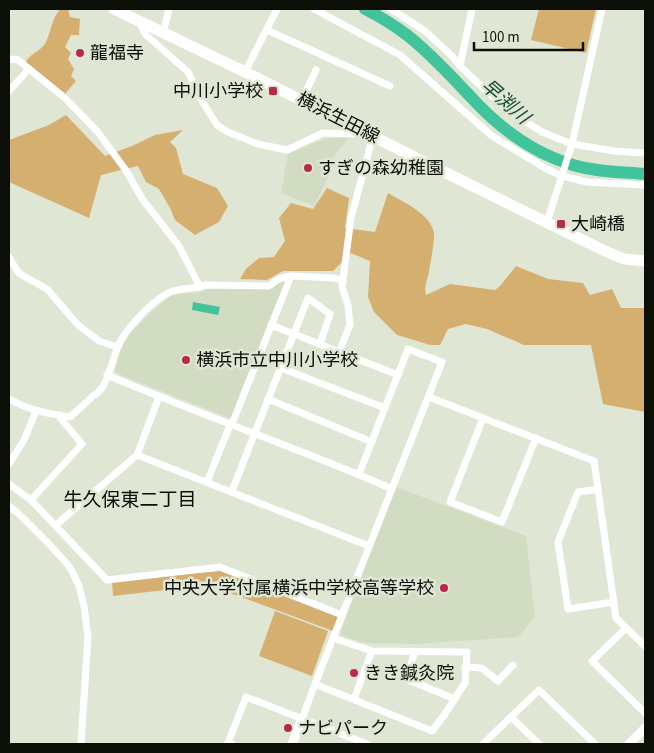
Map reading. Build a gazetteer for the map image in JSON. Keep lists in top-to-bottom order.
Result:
{
  "streets": {
    "main road": ["横浜生田線"]
  },
  "districts": ["牛久保東二丁目"],
  "water": ["早渕川"],
  "places": {
    "other": [
      "龍福寺",
      "すぎの森幼稚園",
      "横浜市立中川小学校",
      "中央大学付属横浜中学校高等学校",
      "きき鍼灸院",
      "ナビパーク"
    ],
    "transit": ["中川小学校", "大崎橋"]
  },
  "scale_bar": "100 m"
}
